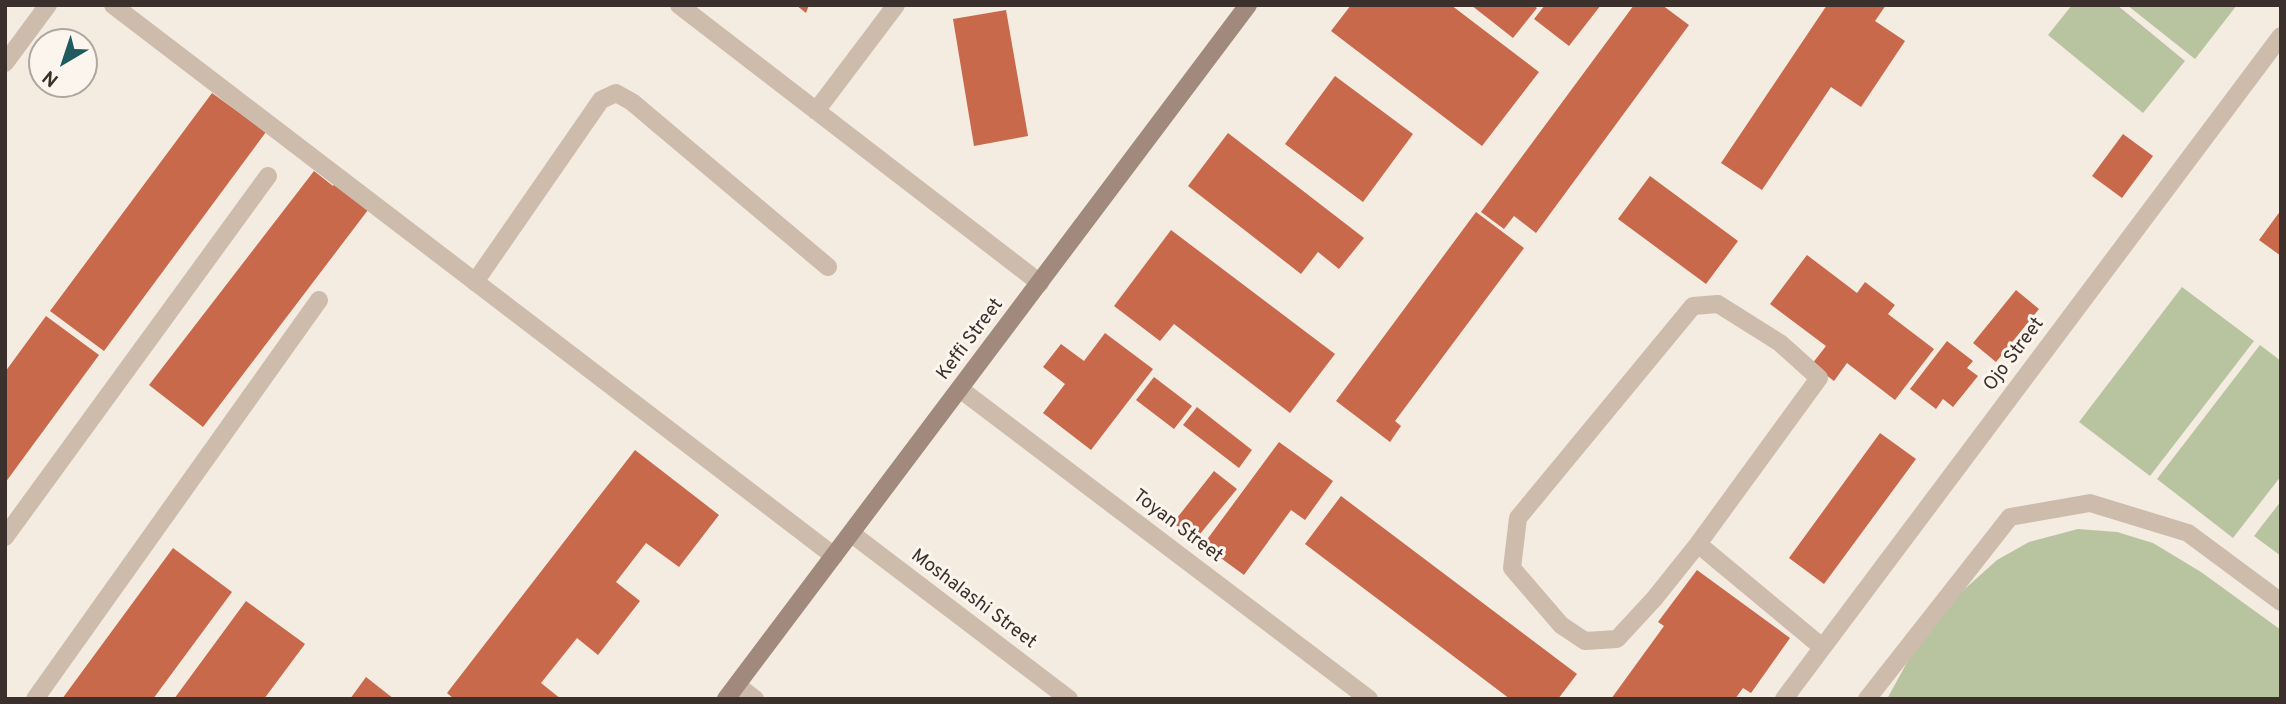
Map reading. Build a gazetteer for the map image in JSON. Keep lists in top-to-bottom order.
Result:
{
  "streets": {
    "main road": ["Keffi Street"],
    "street": ["Ojo Street", "Toyan Street", "Moshalashi Street"]
  },
  "crossings": [
    ["Keffi Street", "Toyan Street"],
    ["Keffi Street", "Moshalashi Street"]
  ],
  "north": "bottom left"
}
